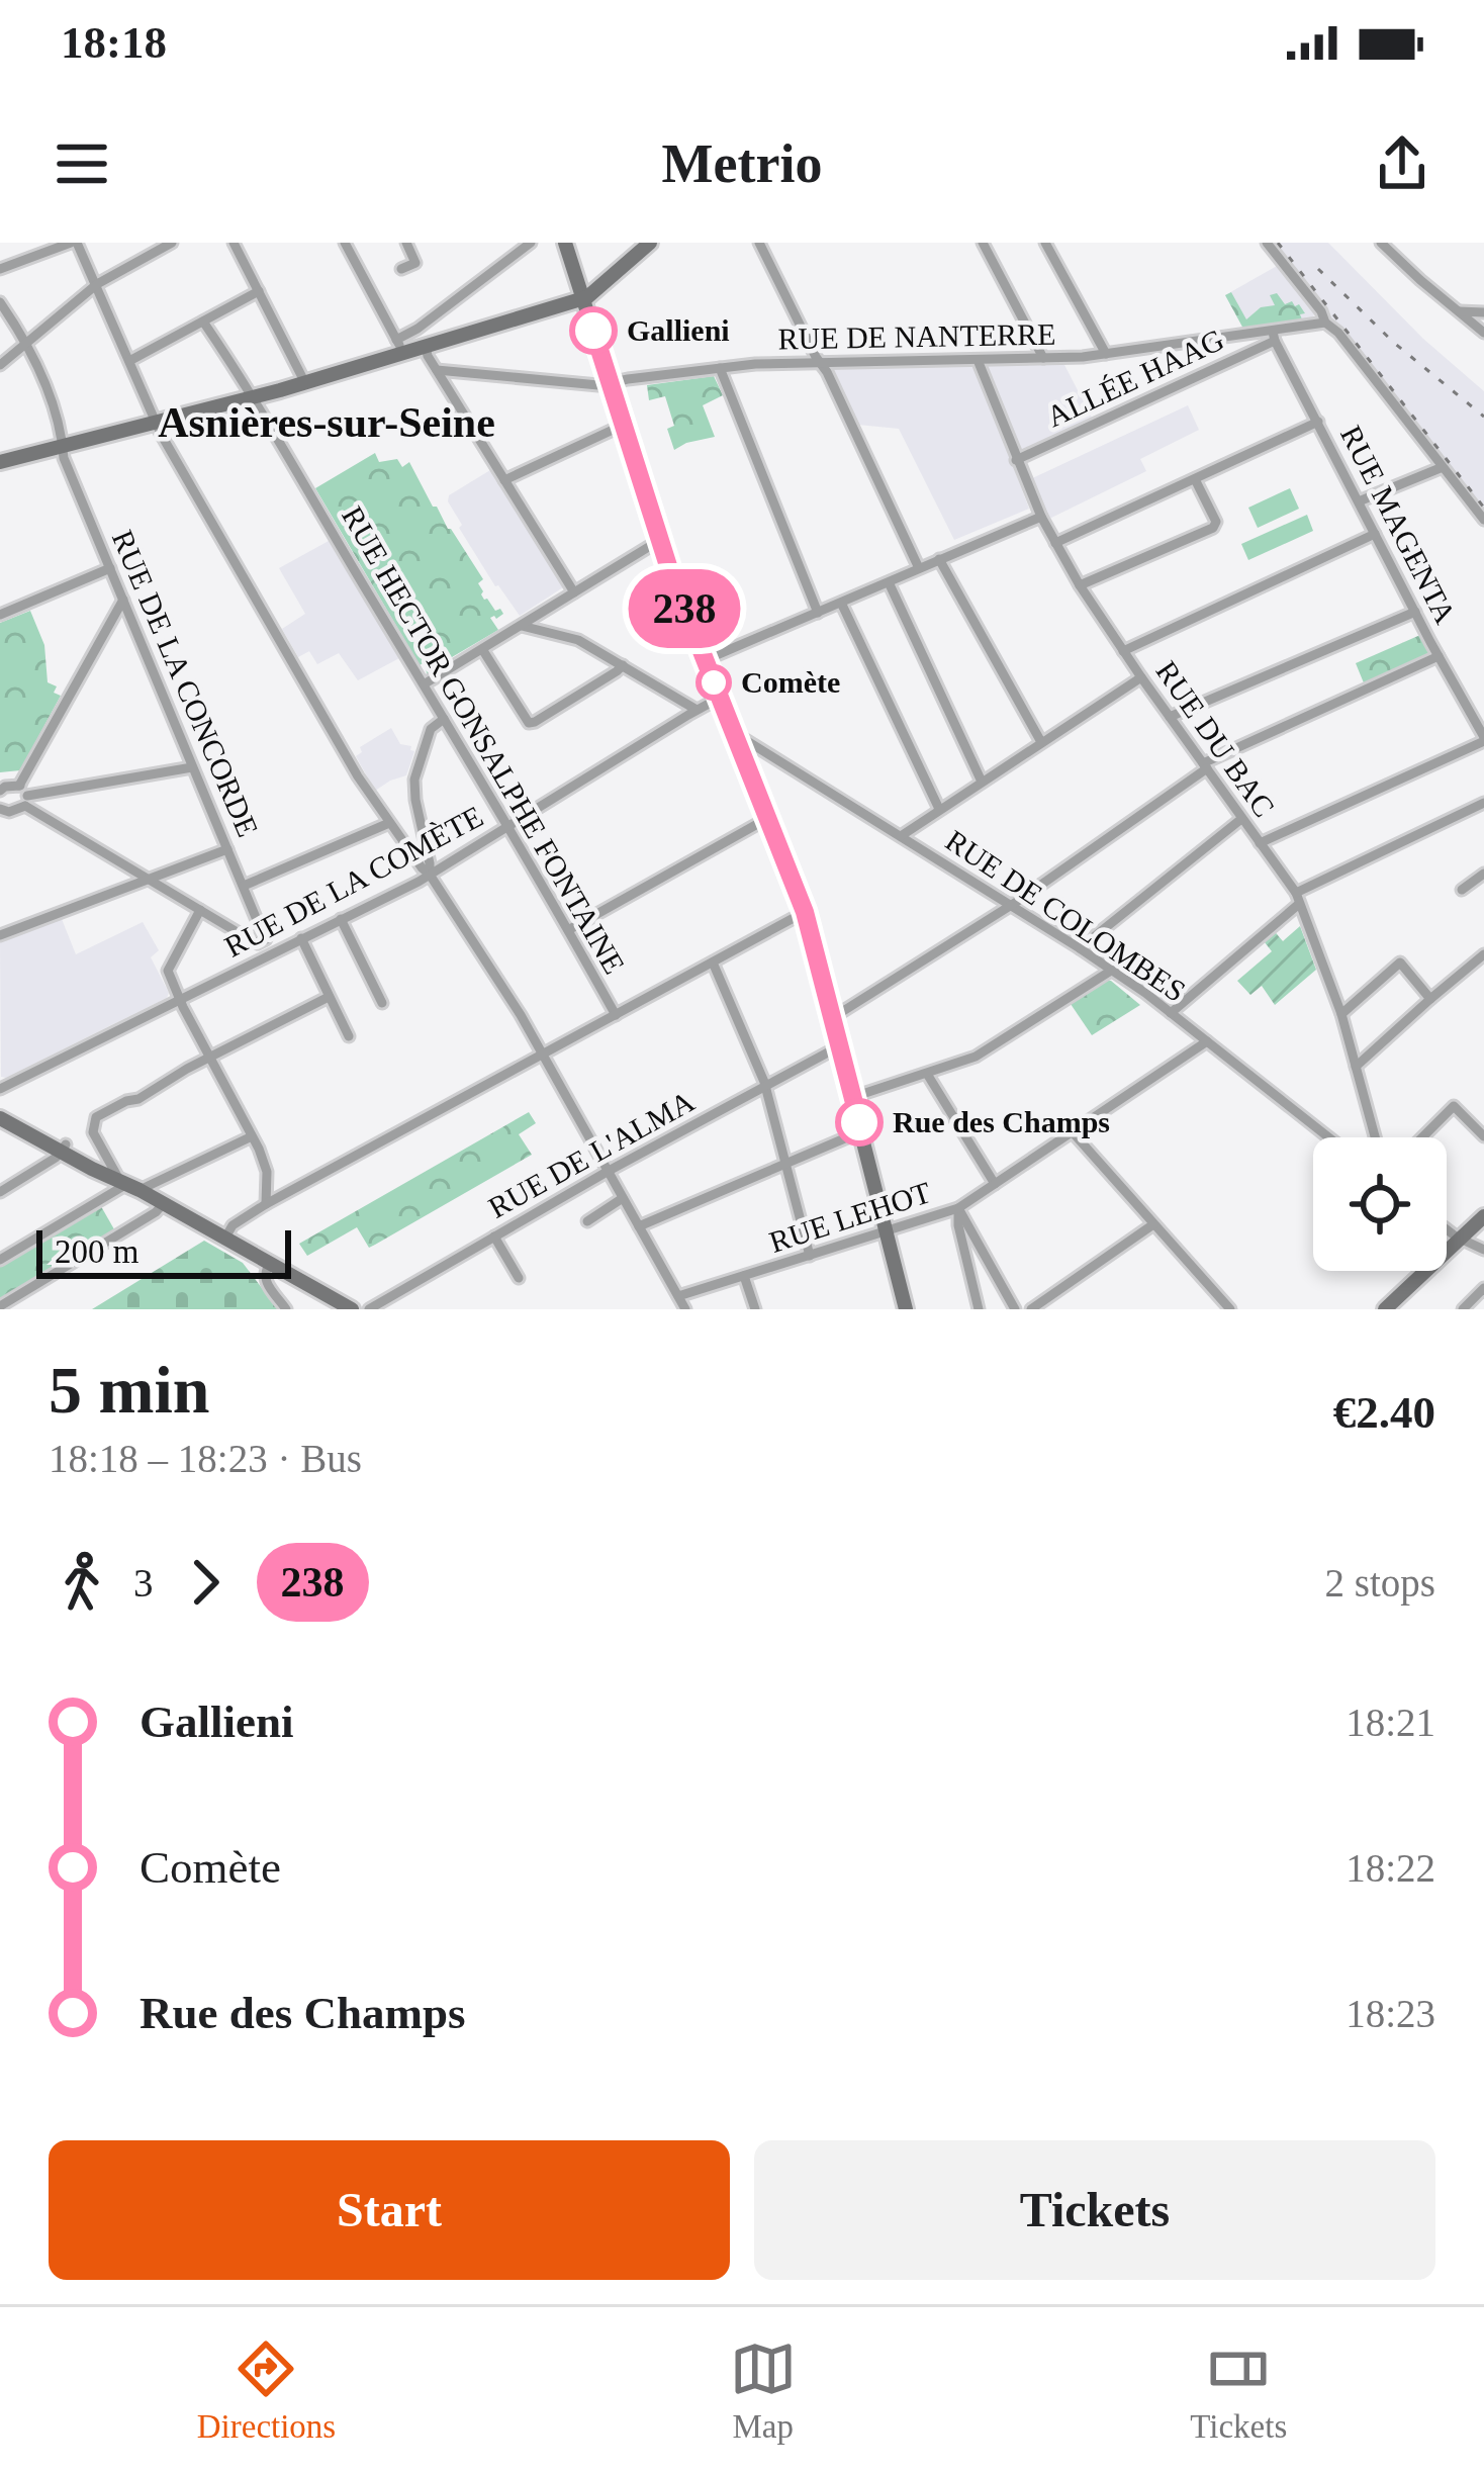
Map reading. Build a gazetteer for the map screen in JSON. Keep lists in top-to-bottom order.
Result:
{
  "streets": {
    "street": [
      "RUE DE NANTERRE",
      "ALLÉE HAAG",
      "RUE MAGENTA",
      "RUE DE LA CONCORDE",
      "RUE DU BAC",
      "RUE HECTOR GONSALPHE FONTAINE",
      "RUE DE LA COMÈTE",
      "RUE DE COLOMBES",
      "RUE DE L'ALMA",
      "RUE LEHOT"
    ]
  },
  "crossings": [
    ["RUE DE NANTERRE", "ALLÉE HAAG"],
    ["RUE DE NANTERRE", "RUE MAGENTA"],
    ["RUE DE NANTERRE", "RUE DU BAC"],
    ["ALLÉE HAAG", "RUE MAGENTA"],
    ["ALLÉE HAAG", "RUE DU BAC"],
    ["RUE DE LA CONCORDE", "RUE DE LA COMÈTE"],
    ["RUE HECTOR GONSALPHE FONTAINE", "RUE DE LA COMÈTE"],
    ["RUE DE COLOMBES", "RUE LEHOT"]
  ],
  "districts": ["Asnières-sur-Seine"],
  "places": ["Gallieni", "Comète", "Rue des Champs"],
  "lines": ["bus line 238"],
  "scale_bar": "200 m",
  "page": {
    "status": "18:18",
    "header": "Metrio",
    "on_map": "238",
    "scale": "200 m",
    "heading": ["5 min", "18:18 – 18:23 · Bus", "€2.40"],
    "legs": ["3", "238", "2 stops"],
    "list": [
      {
        "name": "Gallieni",
        "value": "18:21"
      },
      {
        "name": "Comète",
        "value": "18:22"
      },
      {
        "name": "Rue des Champs",
        "value": "18:23"
      }
    ],
    "buttons": ["Start", "Tickets"],
    "tabs": ["Directions", "Map", "Tickets"]
  }
}
